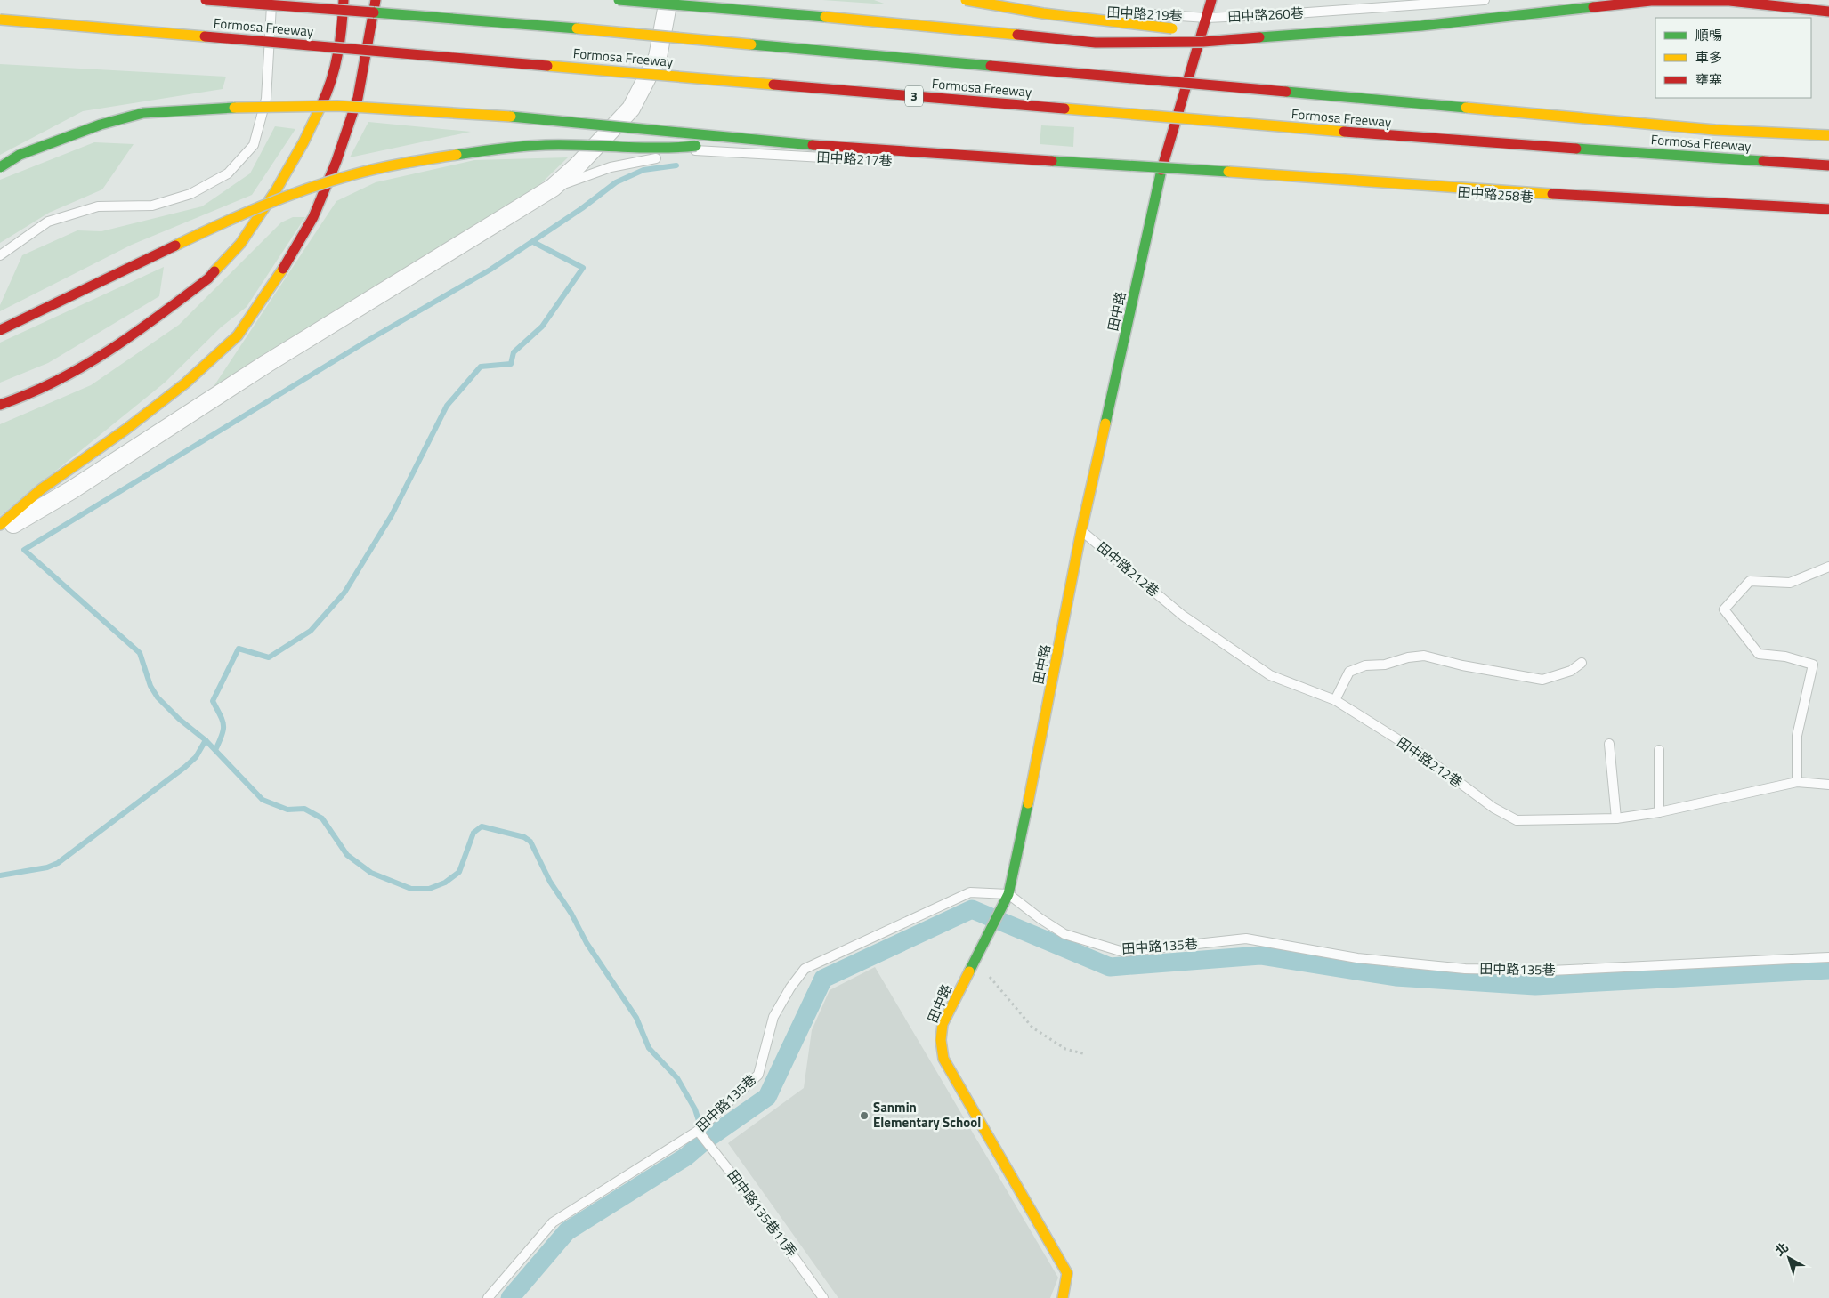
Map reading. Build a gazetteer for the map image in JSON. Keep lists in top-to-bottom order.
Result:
{
  "streets": {
    "main road": ["Formosa Freeway", "3", "田中路"],
    "lane": [
      "田中路219巷",
      "田中路260巷",
      "田中路217巷",
      "田中路258巷",
      "田中路212巷",
      "田中路135巷",
      "田中路135巷11弄"
    ]
  },
  "crossings": [
    ["田中路219巷", "田中路260巷"],
    ["田中路219巷", "田中路"],
    ["田中路260巷", "田中路"],
    ["田中路258巷", "田中路"],
    ["田中路", "田中路212巷"],
    ["田中路", "田中路135巷"],
    ["田中路135巷", "田中路135巷11弄"]
  ],
  "places": ["Sanmin Elementary School"],
  "legend": ["順暢", "車多", "壅塞"],
  "north": "top left"
}
